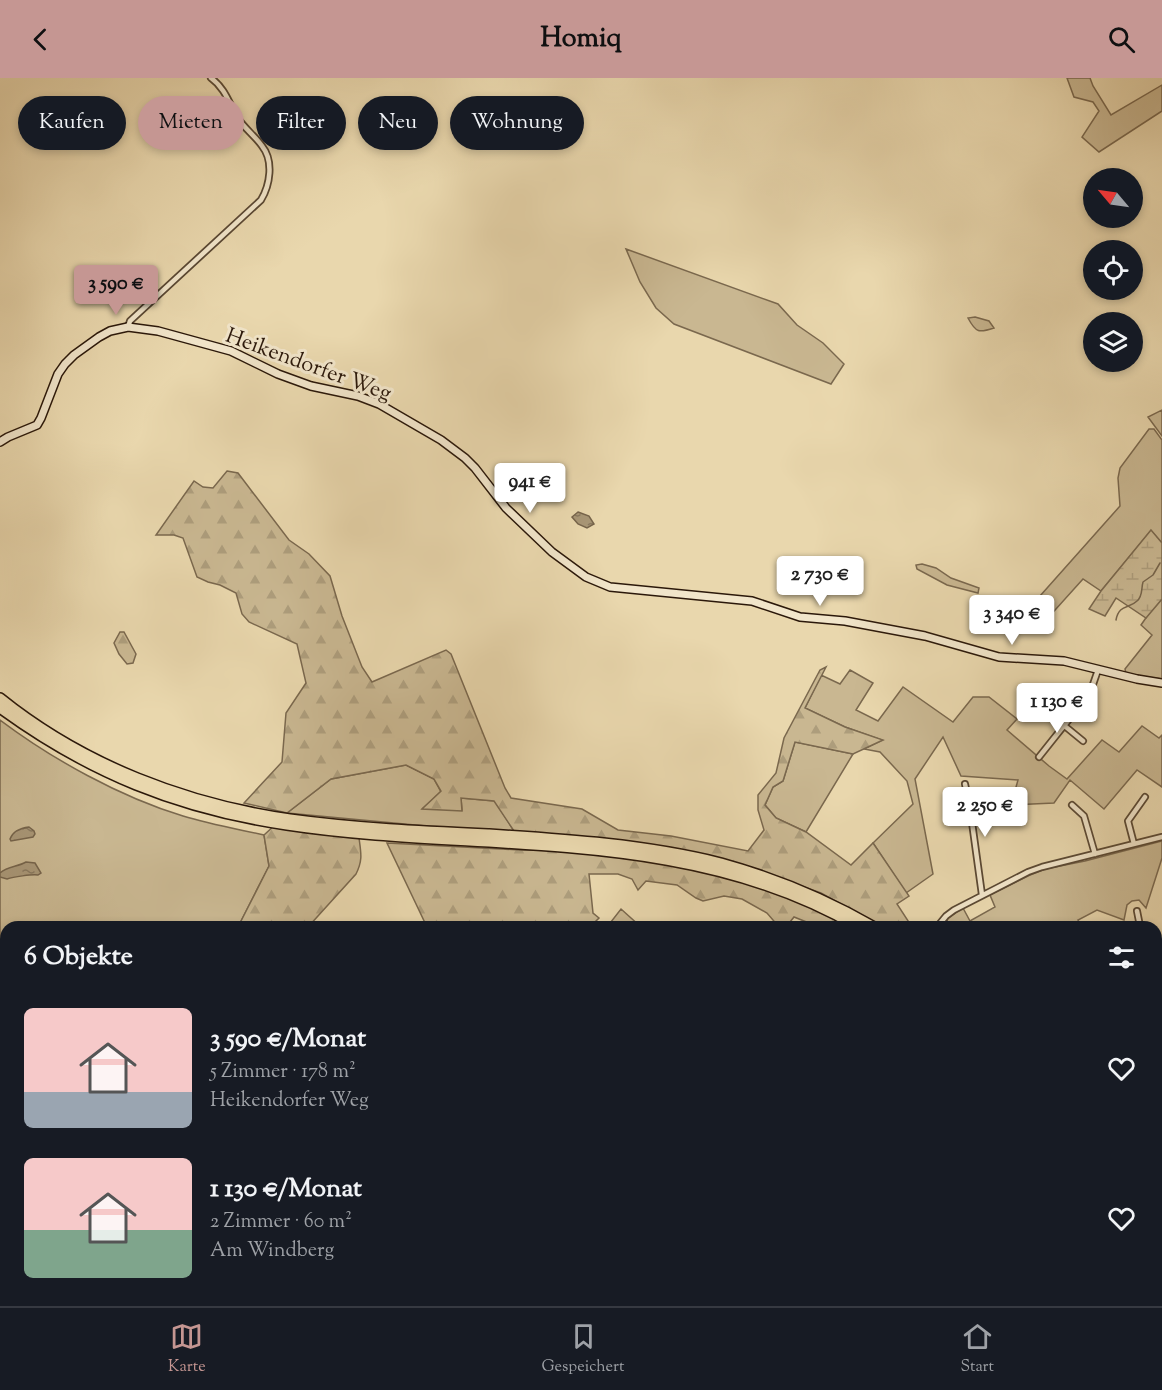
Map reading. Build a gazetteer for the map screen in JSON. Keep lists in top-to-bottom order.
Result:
{
  "streets": {
    "street": ["Heikendorfer Weg"]
  },
  "north": "top left",
  "page": {
    "header": "Homiq",
    "chip": [
      "Kaufen",
      "Mieten",
      "Filter",
      "Neu",
      "Wohnung"
    ],
    "price": [
      "3 590 €",
      "941 €",
      "2 730 €",
      "3 340 €",
      "1 130 €",
      "2 250 €"
    ],
    "heading": "6 Objekte",
    "list": [
      {
        "name": "3 590 €/Monat",
        "note": "5 Zimmer · 178 m² · Heikendorfer Weg"
      },
      {
        "name": "1 130 €/Monat",
        "note": "2 Zimmer · 60 m² · Am Windberg"
      }
    ],
    "tabs": ["Karte", "Gespeichert", "Start"]
  }
}
